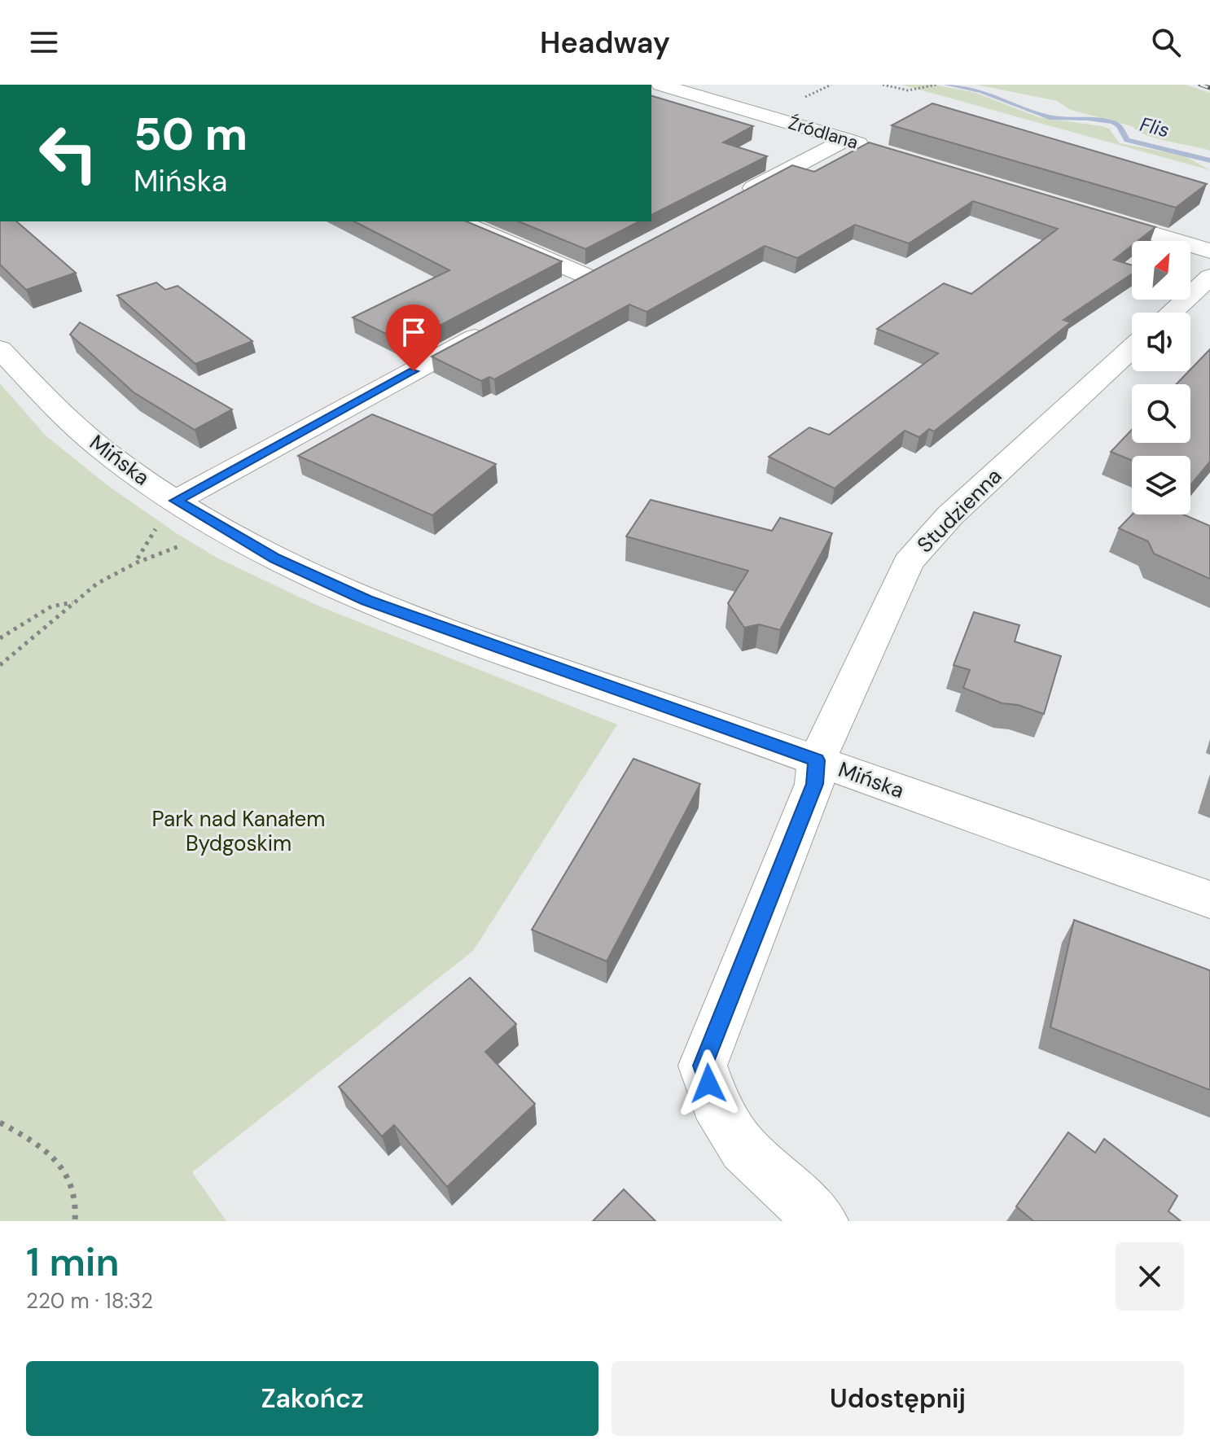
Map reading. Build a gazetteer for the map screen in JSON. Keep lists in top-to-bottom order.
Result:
{
  "streets": {
    "street": ["Źródlana", "Mińska", "Studzienna"]
  },
  "crossings": [
    ["Mińska", "Studzienna"]
  ],
  "water": ["Flis"],
  "parks": ["Park nad Kanałem Bydgoskim"],
  "north": "top right",
  "page": {
    "header": "Headway",
    "turn": ["50 m", "Mińska"],
    "heading": ["1 min", "220 m · 18:32"],
    "buttons": ["Zakończ", "Udostępnij"]
  }
}
